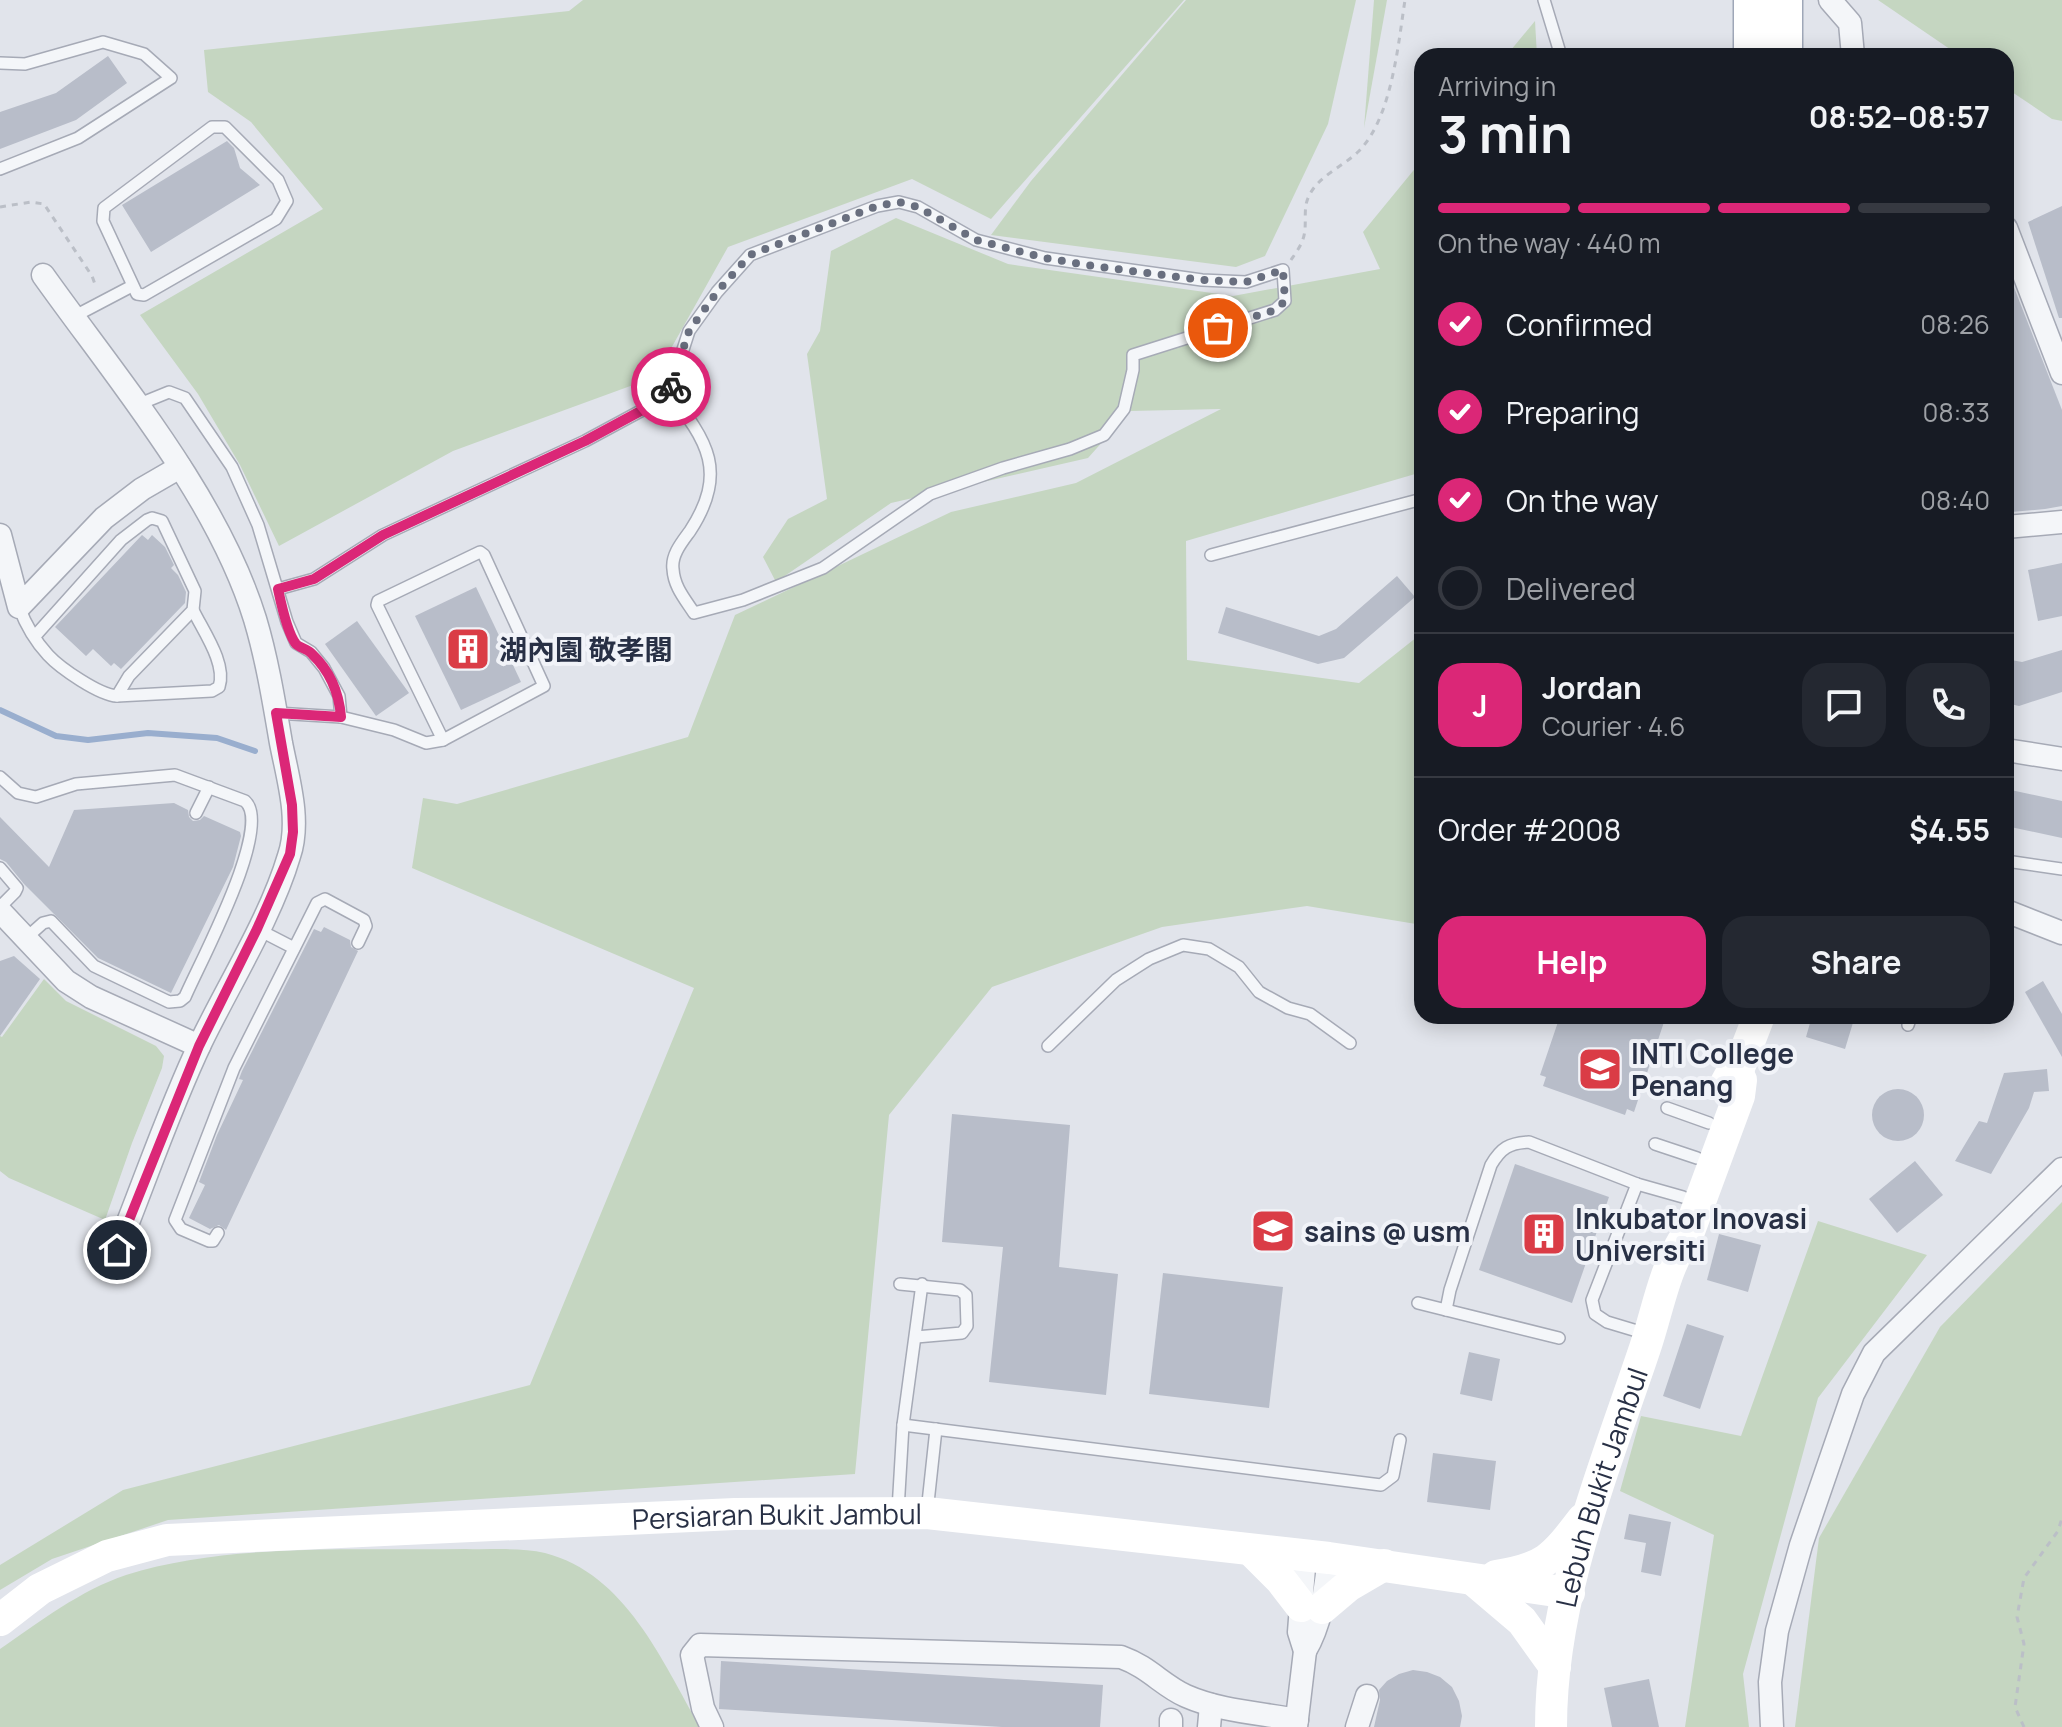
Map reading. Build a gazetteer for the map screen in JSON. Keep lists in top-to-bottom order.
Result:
{
  "streets": {
    "street": ["Lebuh Bukit Jambul", "Persiaran Bukit Jambul"]
  },
  "crossings": [
    ["Lebuh Bukit Jambul", "Persiaran Bukit Jambul"]
  ],
  "places": {
    "building": ["湖內園 敬孝閣", "Inkubator Inovasi Universiti"],
    "school or university": ["INTI College Penang", "sains @ usm"]
  },
  "page": {
    "heading": ["3 min", "Arriving in", "08:52–08:57"],
    "panel": [
      "Jordan",
      "Courier · 4.6",
      "Order #2008",
      "$4.55"
    ],
    "bar": "On the way · 440 m",
    "list": [
      ["Confirmed", "08:26"],
      ["Preparing", "08:33"],
      ["On the way", "08:40"],
      "Delivered"
    ],
    "round": "J",
    "buttons": ["Help", "Share"]
  }
}
